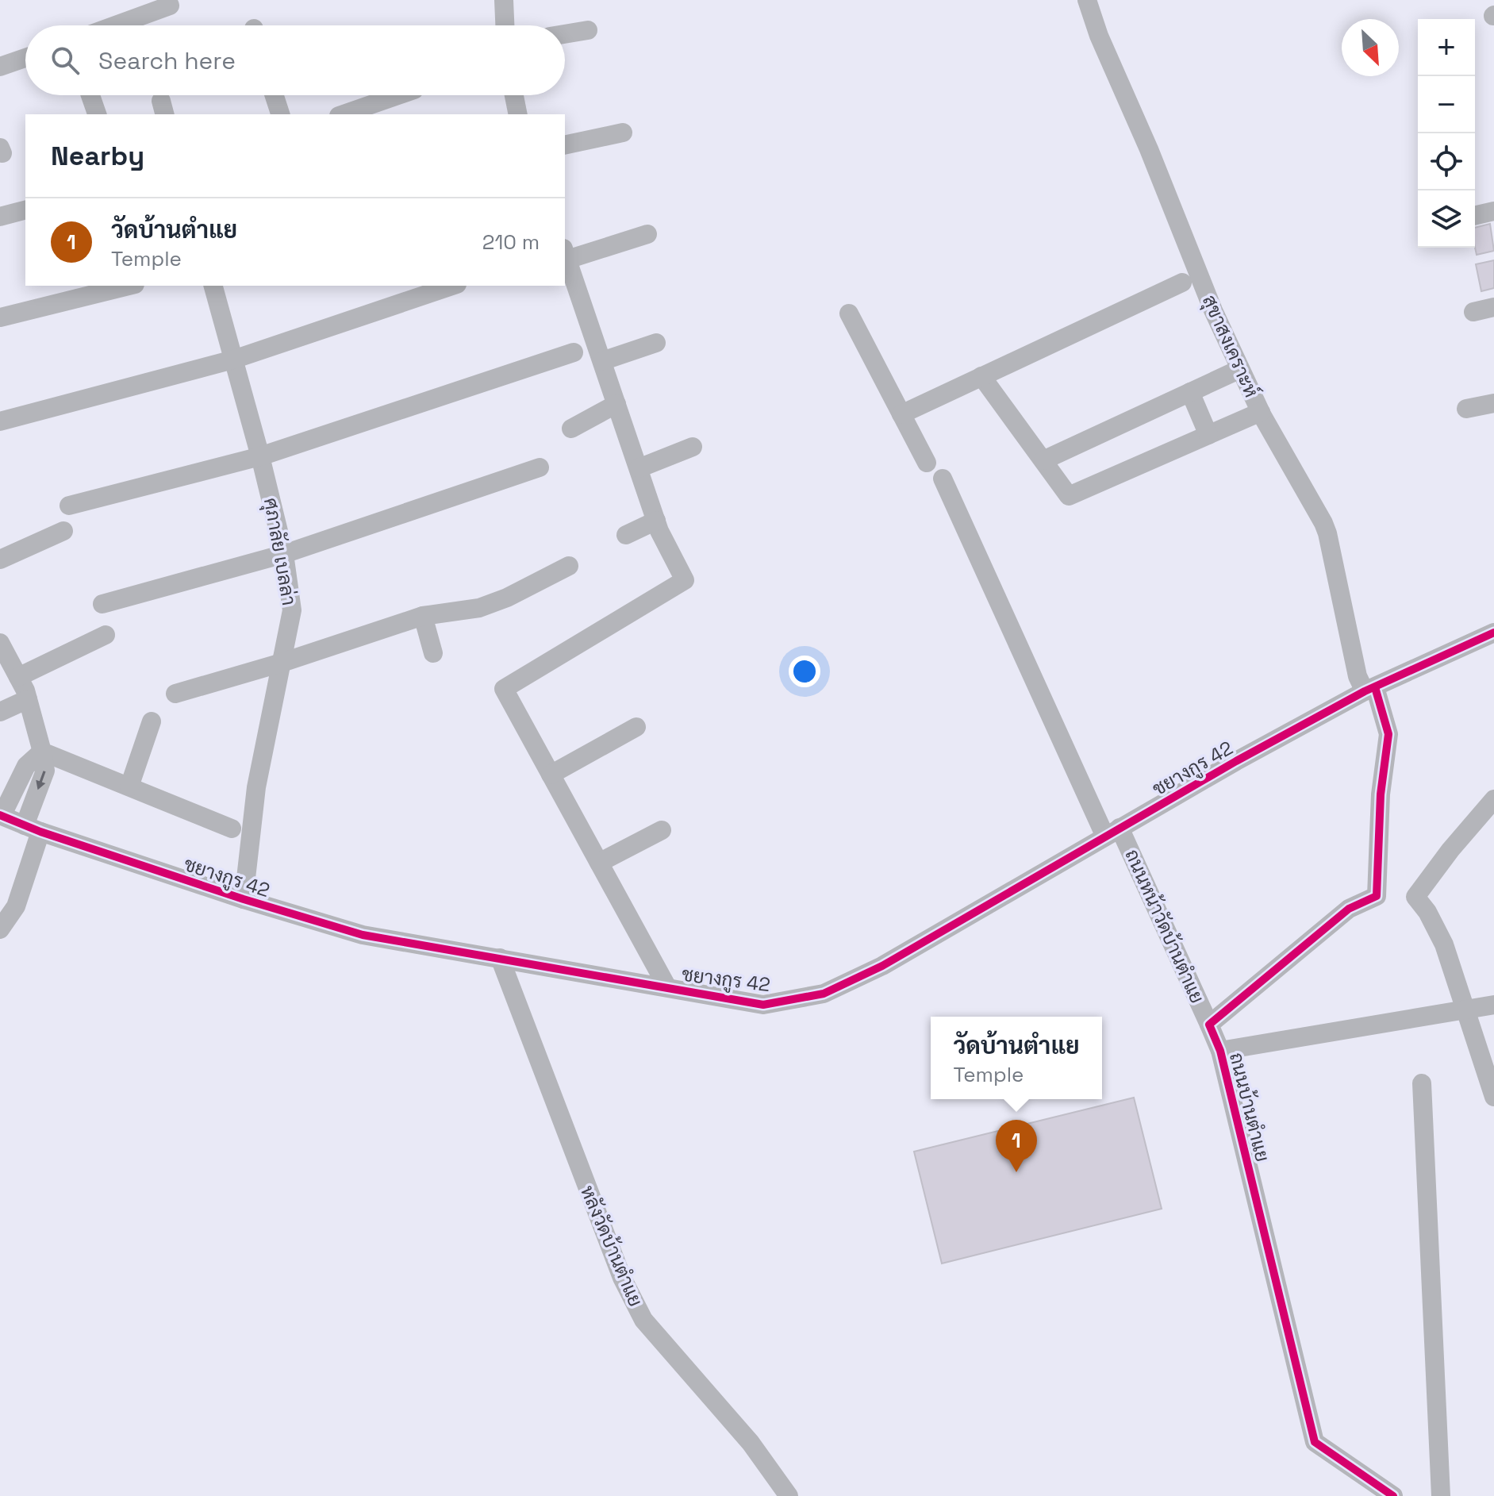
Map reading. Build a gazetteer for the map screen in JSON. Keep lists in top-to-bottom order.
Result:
{
  "streets": {
    "street": [
      "สุขาสงเคราะห์",
      "ศุภาลัย เบลล่า",
      "ชยางกูร 42",
      "ถนนหน้าวัดบ้านตำแย",
      "ถนนบ้านตำแย",
      "หลังวัดบ้านตำแย"
    ]
  },
  "crossings": [
    ["สุขาสงเคราะห์", "ชยางกูร 42"],
    ["ศุภาลัย เบลล่า", "ชยางกูร 42"],
    ["ชยางกูร 42", "ถนนหน้าวัดบ้านตำแย"],
    ["ชยางกูร 42", "หลังวัดบ้านตำแย"],
    ["ถนนหน้าวัดบ้านตำแย", "ถนนบ้านตำแย"]
  ],
  "north": "bottom right",
  "page": {
    "map_buttons": ["+", "−"],
    "search": "Search here",
    "heading": "Nearby",
    "list": [
      {
        "mark": "1",
        "name": "วัดบ้านตำแย",
        "note": "Temple",
        "value": "210 m"
      }
    ],
    "popup": ["วัดบ้านตำแย", "Temple"],
    "pins": "1"
  }
}
